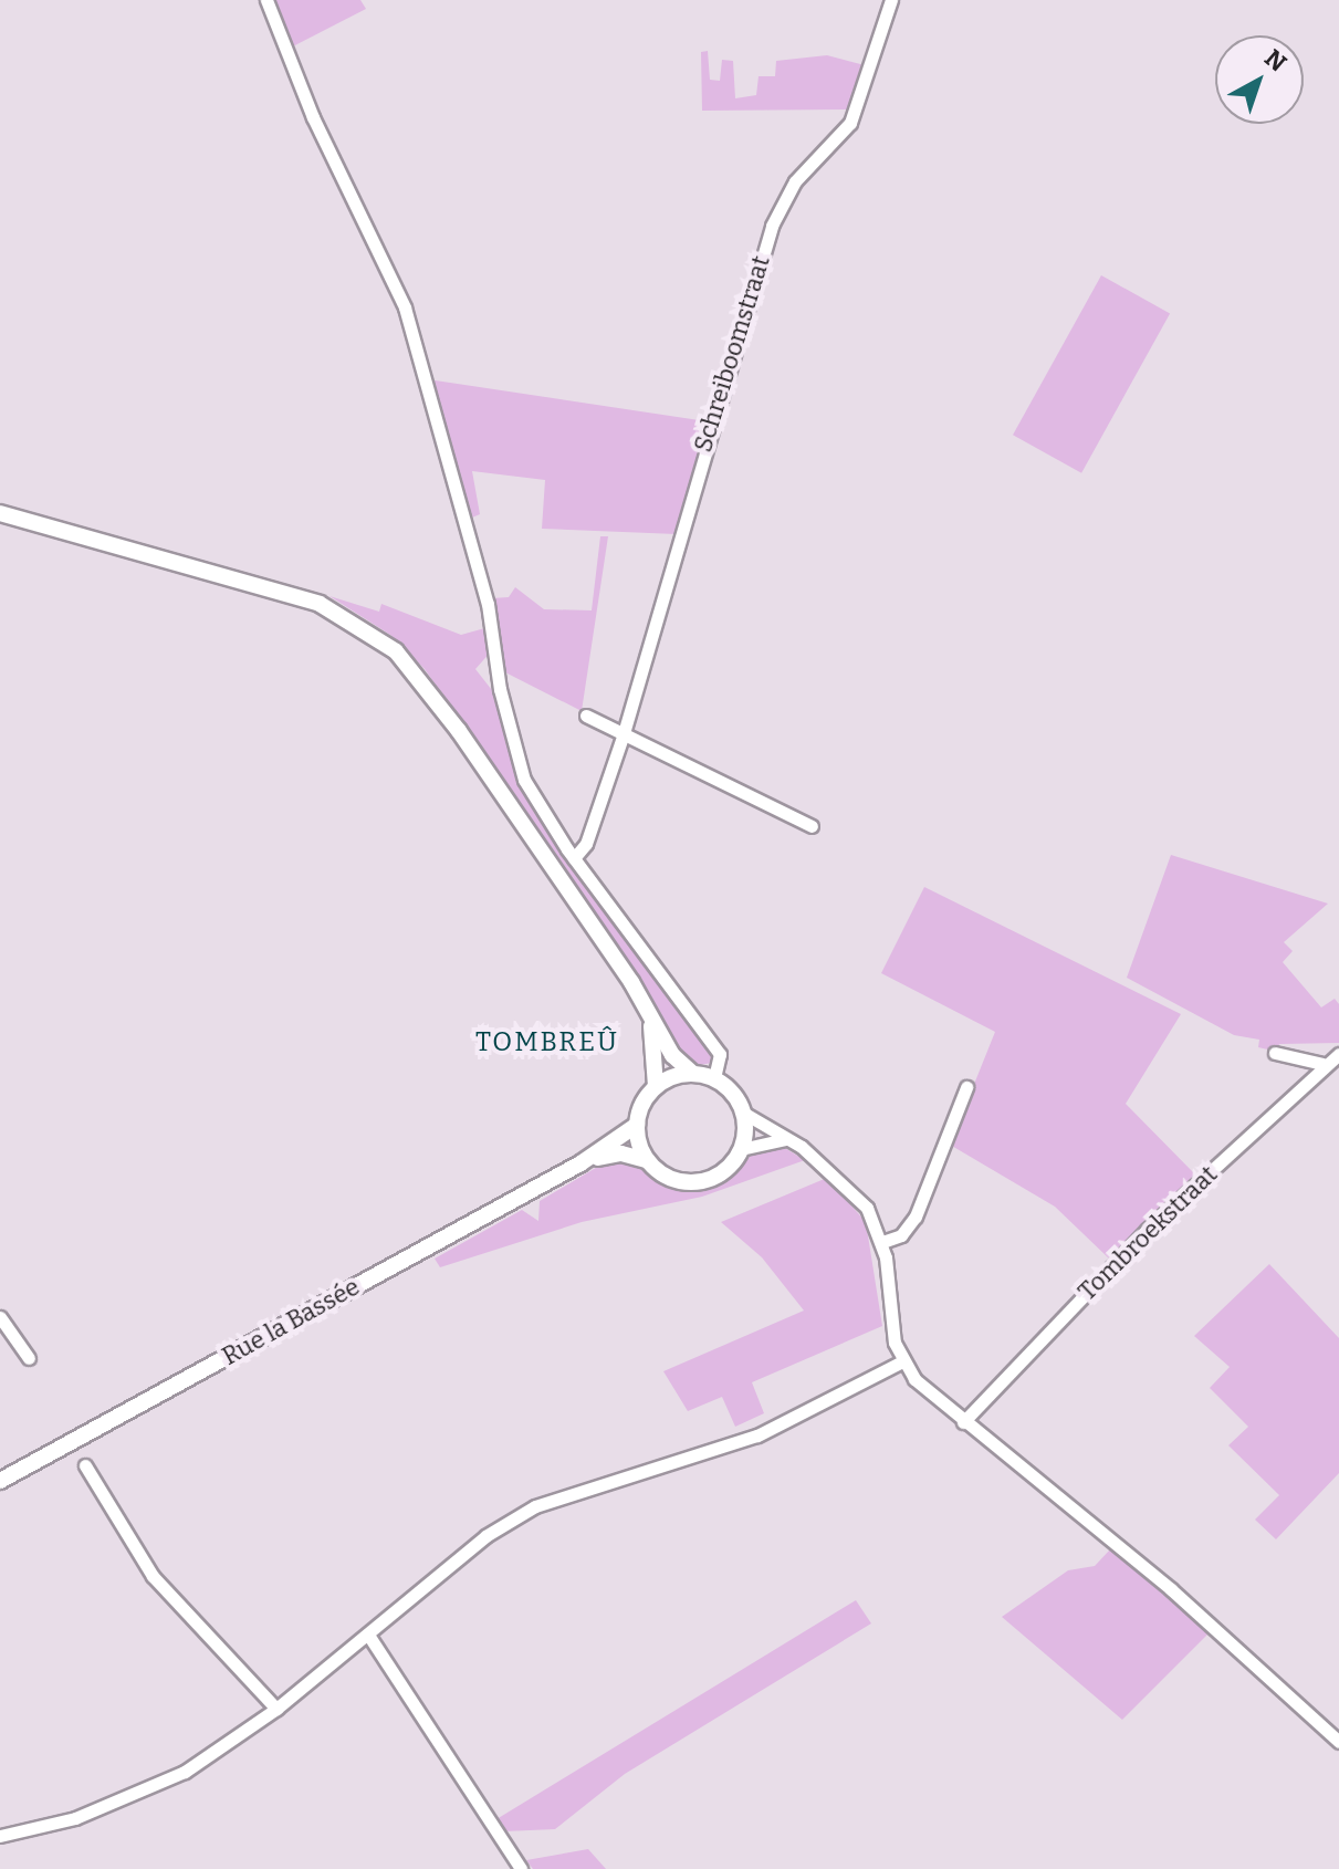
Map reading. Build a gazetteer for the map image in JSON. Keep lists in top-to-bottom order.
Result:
{
  "streets": {
    "main road": ["Rue la Bassée"],
    "street": ["Schreiboomstraat", "Tombroekstraat"]
  },
  "districts": ["TOMBREÛ"],
  "north": "top right"
}
